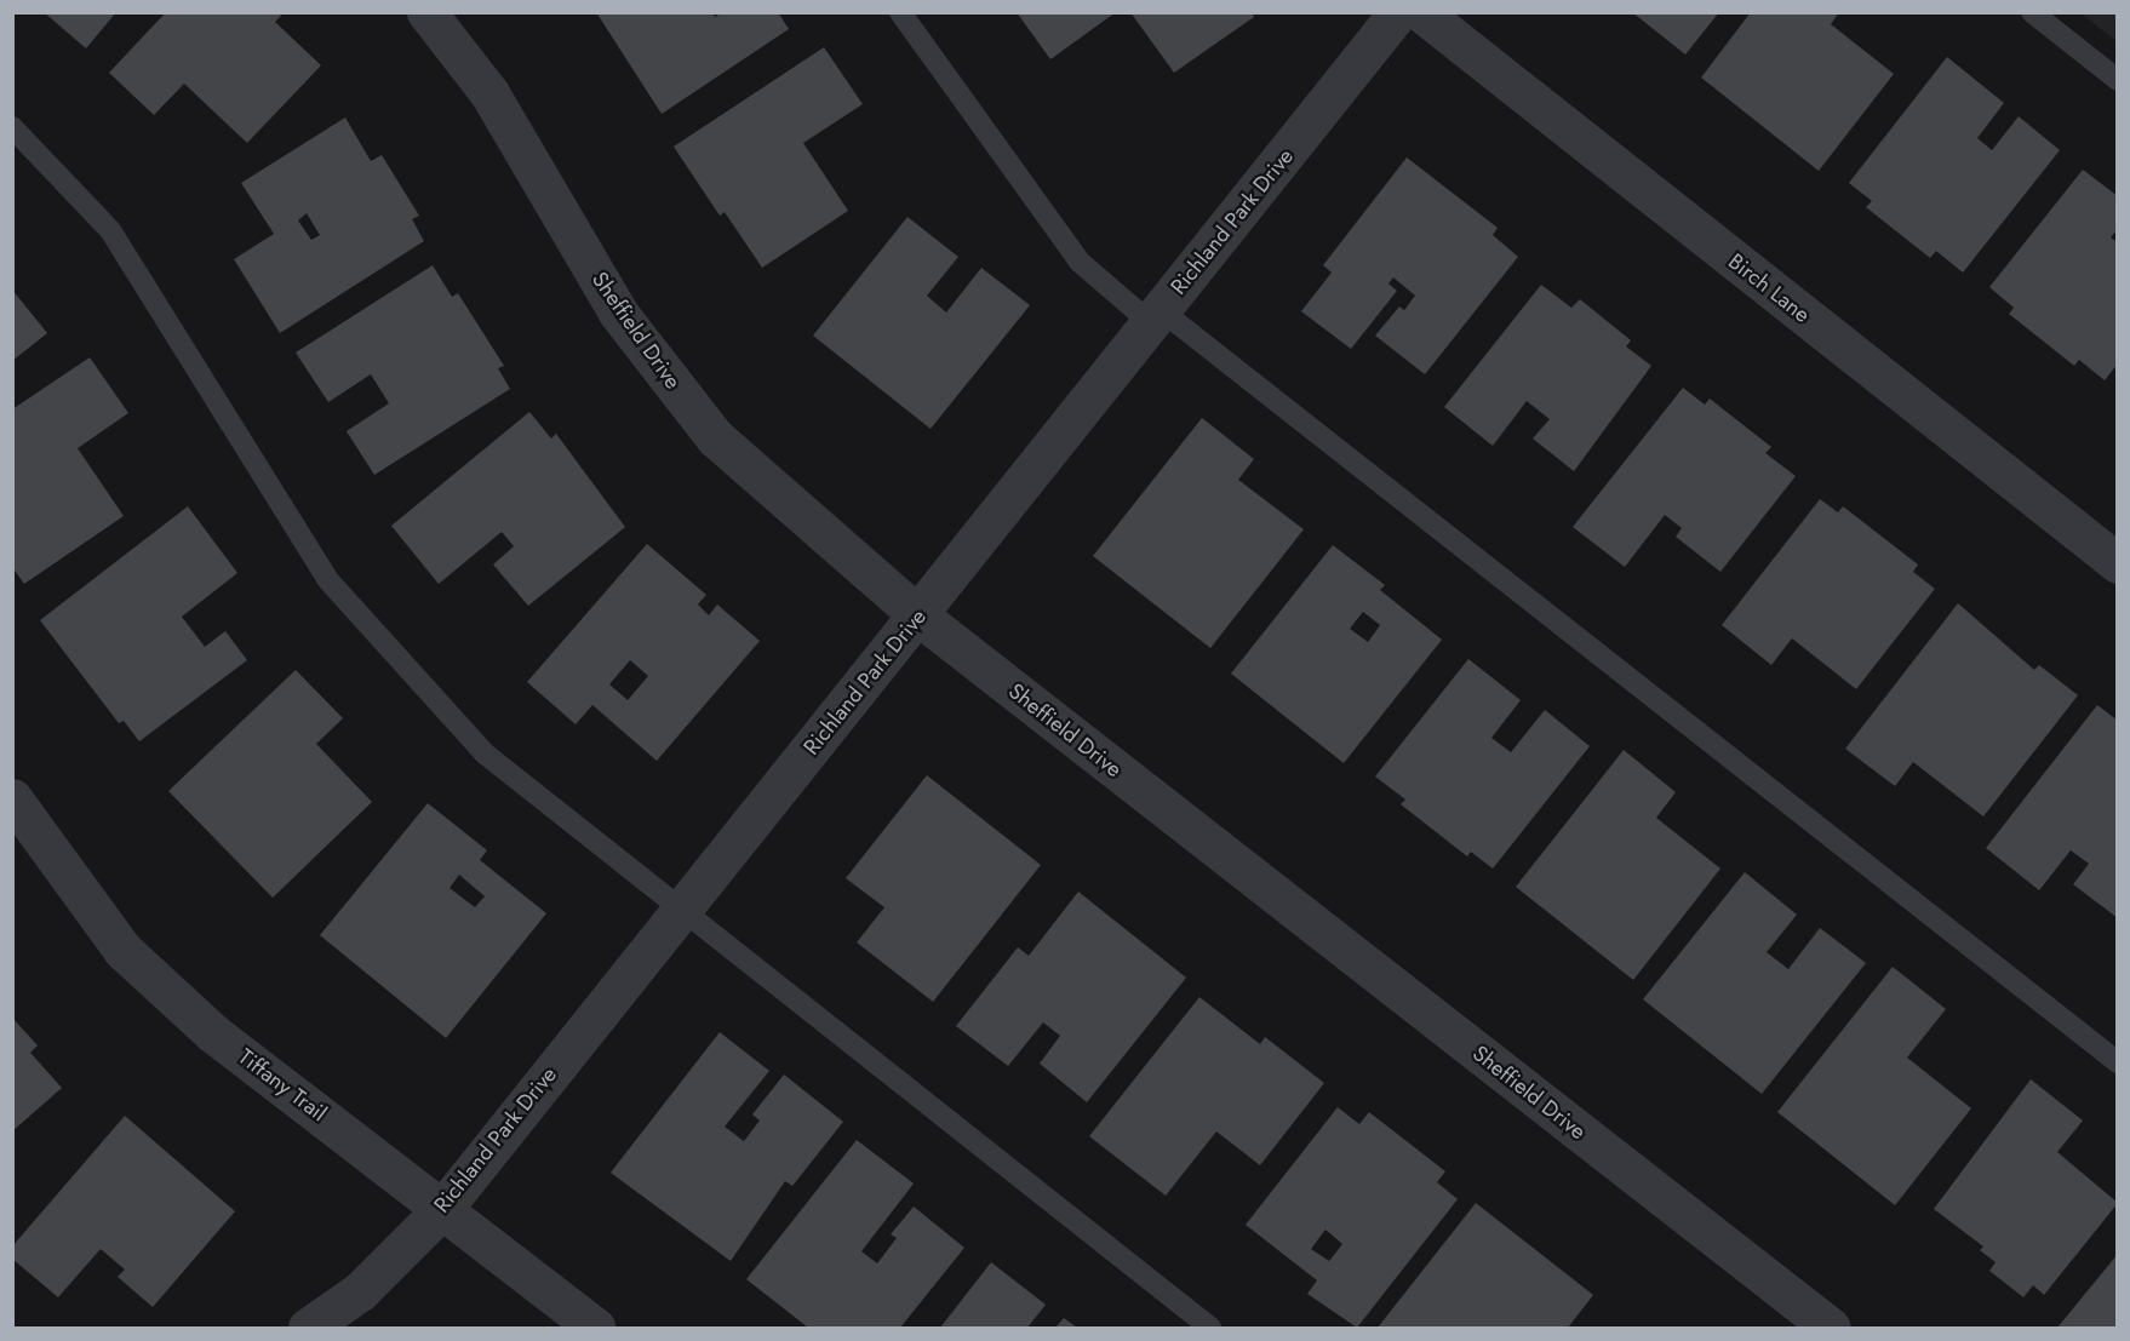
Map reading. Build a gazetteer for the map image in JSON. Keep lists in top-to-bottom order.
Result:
{
  "streets": {
    "street": [
      "Richland Park Drive",
      "Birch Lane",
      "Sheffield Drive",
      "Tiffany Trail"
    ]
  },
  "crossings": [
    ["Richland Park Drive", "Sheffield Drive"],
    ["Richland Park Drive", "Tiffany Trail"]
  ]
}
